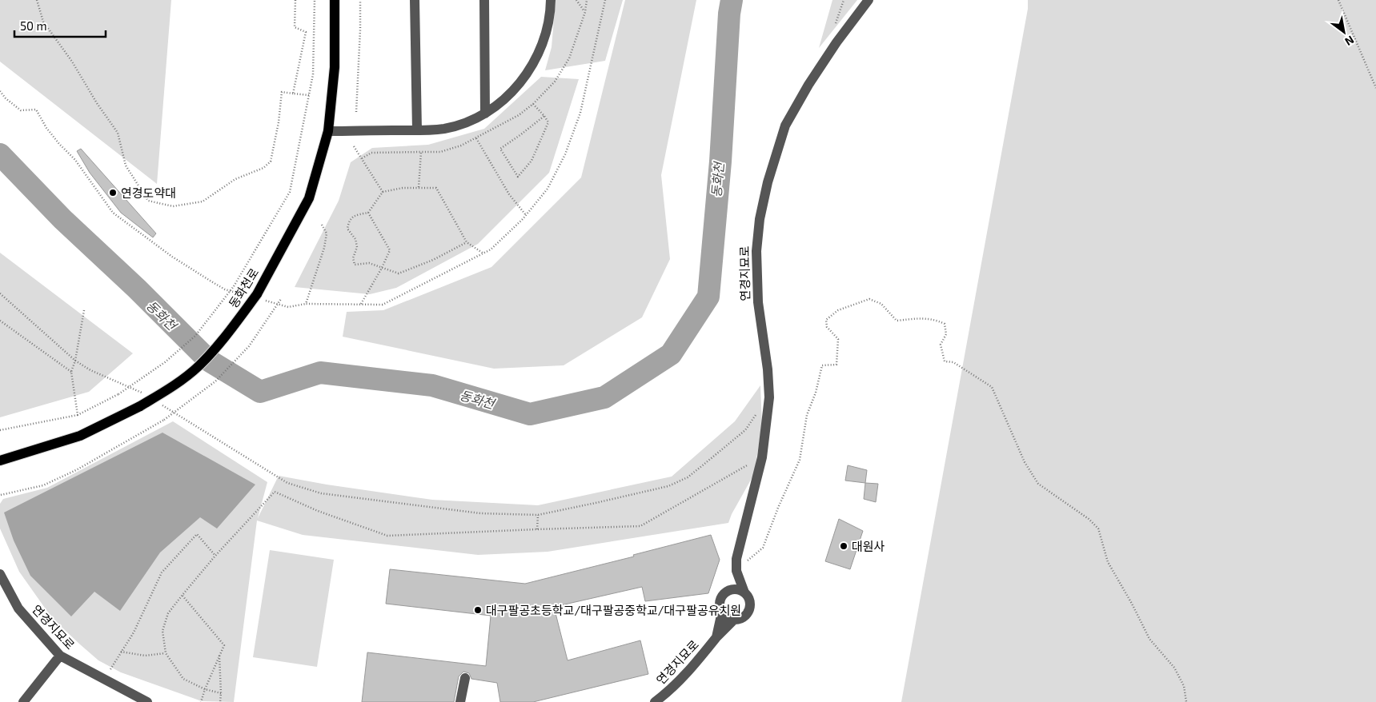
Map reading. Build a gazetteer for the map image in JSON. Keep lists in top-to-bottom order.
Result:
{
  "streets": {
    "main road": ["동화천로"],
    "street": ["연경지묘로"]
  },
  "water": ["동화천"],
  "places": ["연경도약대", "대원사", "대구팔공초등학교/대구팔공중학교/대구팔공유치원"],
  "scale_bar": "50 m",
  "north": "bottom right"
}
